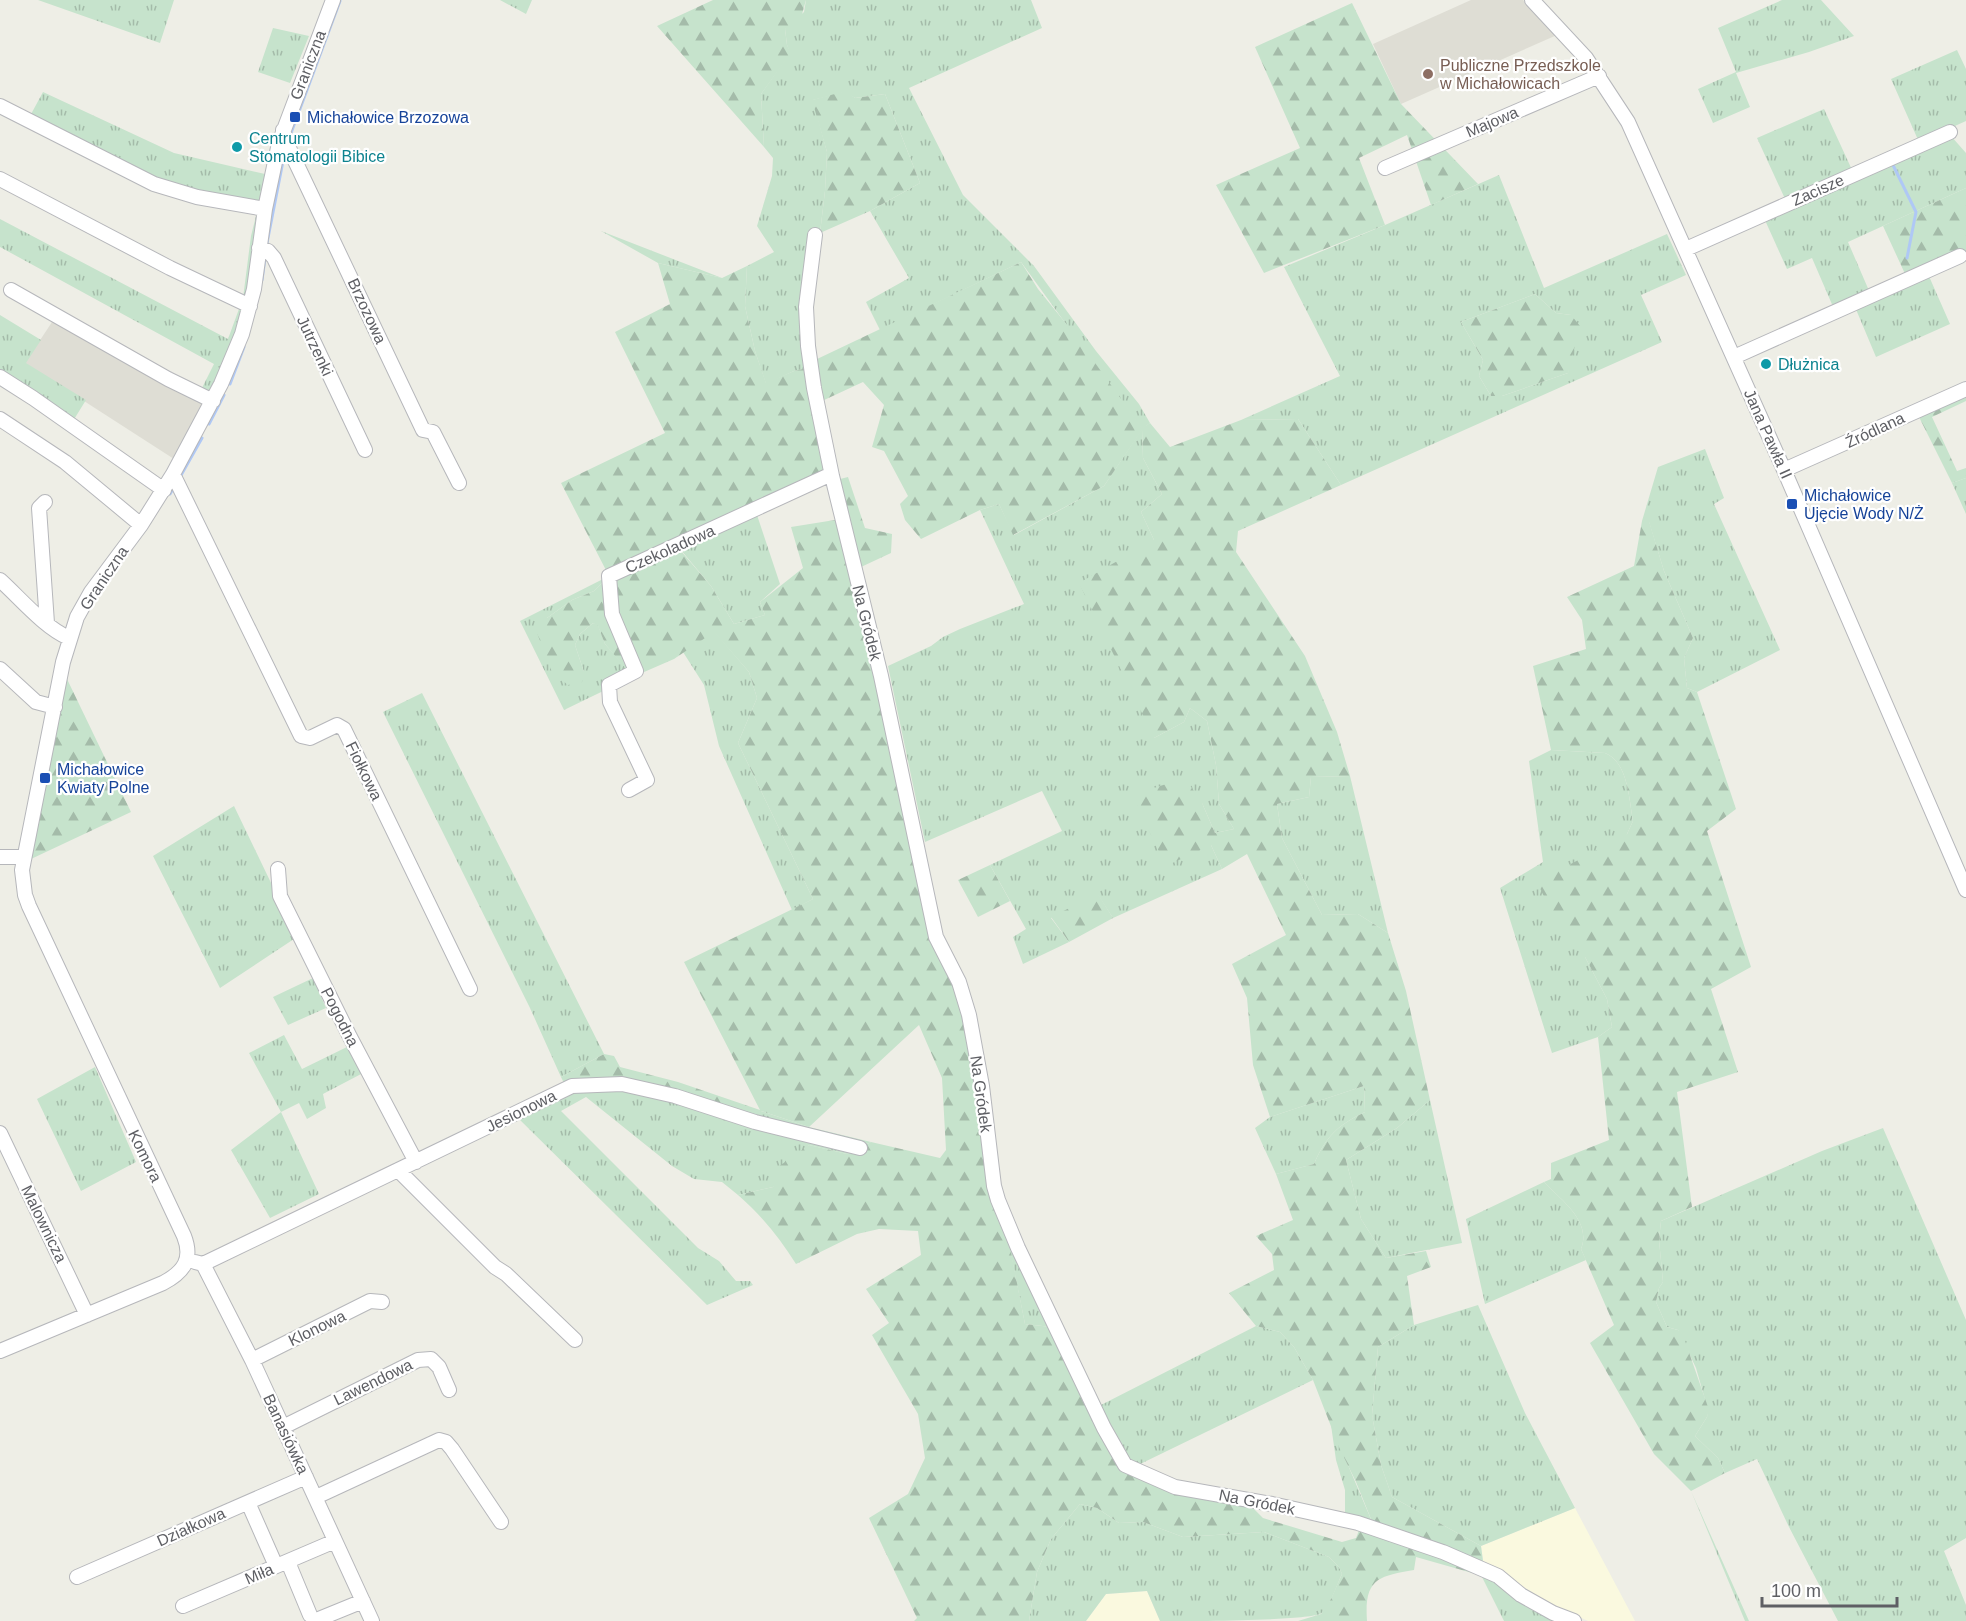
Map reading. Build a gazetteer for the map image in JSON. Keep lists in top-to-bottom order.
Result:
{
  "streets": {
    "street": [
      "Graniczna",
      "Majowa",
      "Zacisze",
      "Brzozowa",
      "Jutrzenki",
      "Źródlana",
      "Jana Pawła II",
      "Czekoladowa",
      "Na Gródek",
      "Fiołkowa",
      "Pogodna",
      "Jesionowa",
      "Komora",
      "Malownicza",
      "Klonowa",
      "Lawendowa",
      "Banasiówka",
      "Działkowa",
      "Miła"
    ]
  },
  "crossings": [
    ["Graniczna", "Brzozowa"],
    ["Graniczna", "Jutrzenki"],
    ["Graniczna", "Fiołkowa"],
    ["Graniczna", "Komora"],
    ["Majowa", "Jana Pawła II"],
    ["Zacisze", "Jana Pawła II"],
    ["Źródlana", "Jana Pawła II"],
    ["Czekoladowa", "Na Gródek"],
    ["Pogodna", "Jesionowa"],
    ["Jesionowa", "Banasiówka"],
    ["Klonowa", "Banasiówka"],
    ["Lawendowa", "Banasiówka"],
    ["Banasiówka", "Działkowa"],
    ["Banasiówka", "Miła"]
  ],
  "places": {
    "other": ["Publiczne Przedszkole w Michałowicach", "Centrum Stomatologii Bibice", "Dłużnica"],
    "transit": ["Michałowice Brzozowa", "Michałowice Ujęcie Wody N/Ż", "Michałowice Kwiaty Polne"]
  },
  "scale_bar": "100 m"
}
